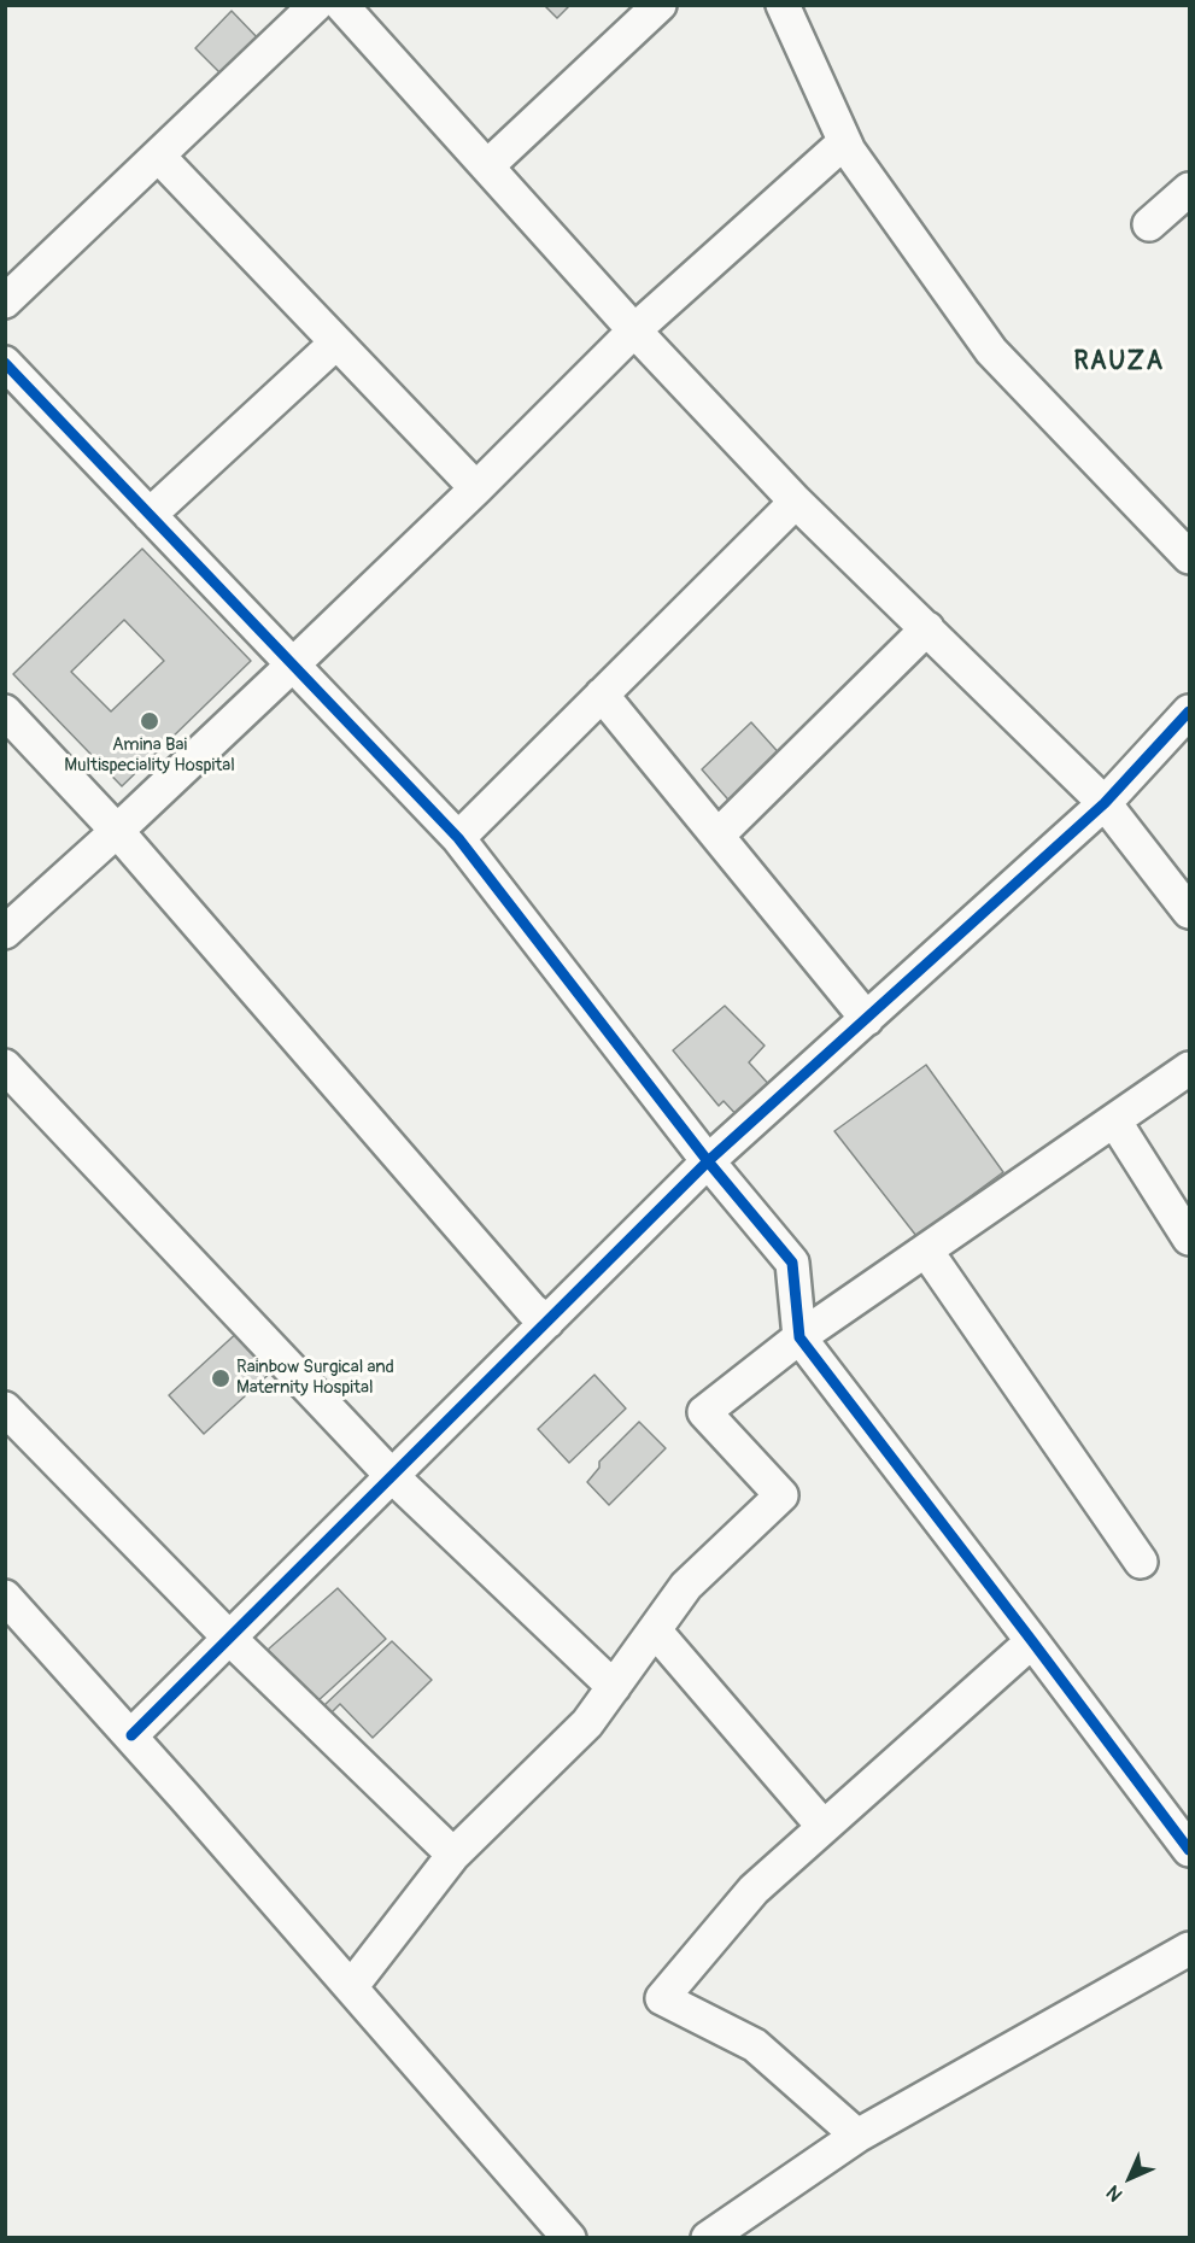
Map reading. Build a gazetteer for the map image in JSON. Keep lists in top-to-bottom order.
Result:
{
  "districts": ["RAUZA"],
  "places": ["Amina Bai Multispeciality Hospital", "Rainbow Surgical and Maternity Hospital"],
  "north": "bottom left"
}
